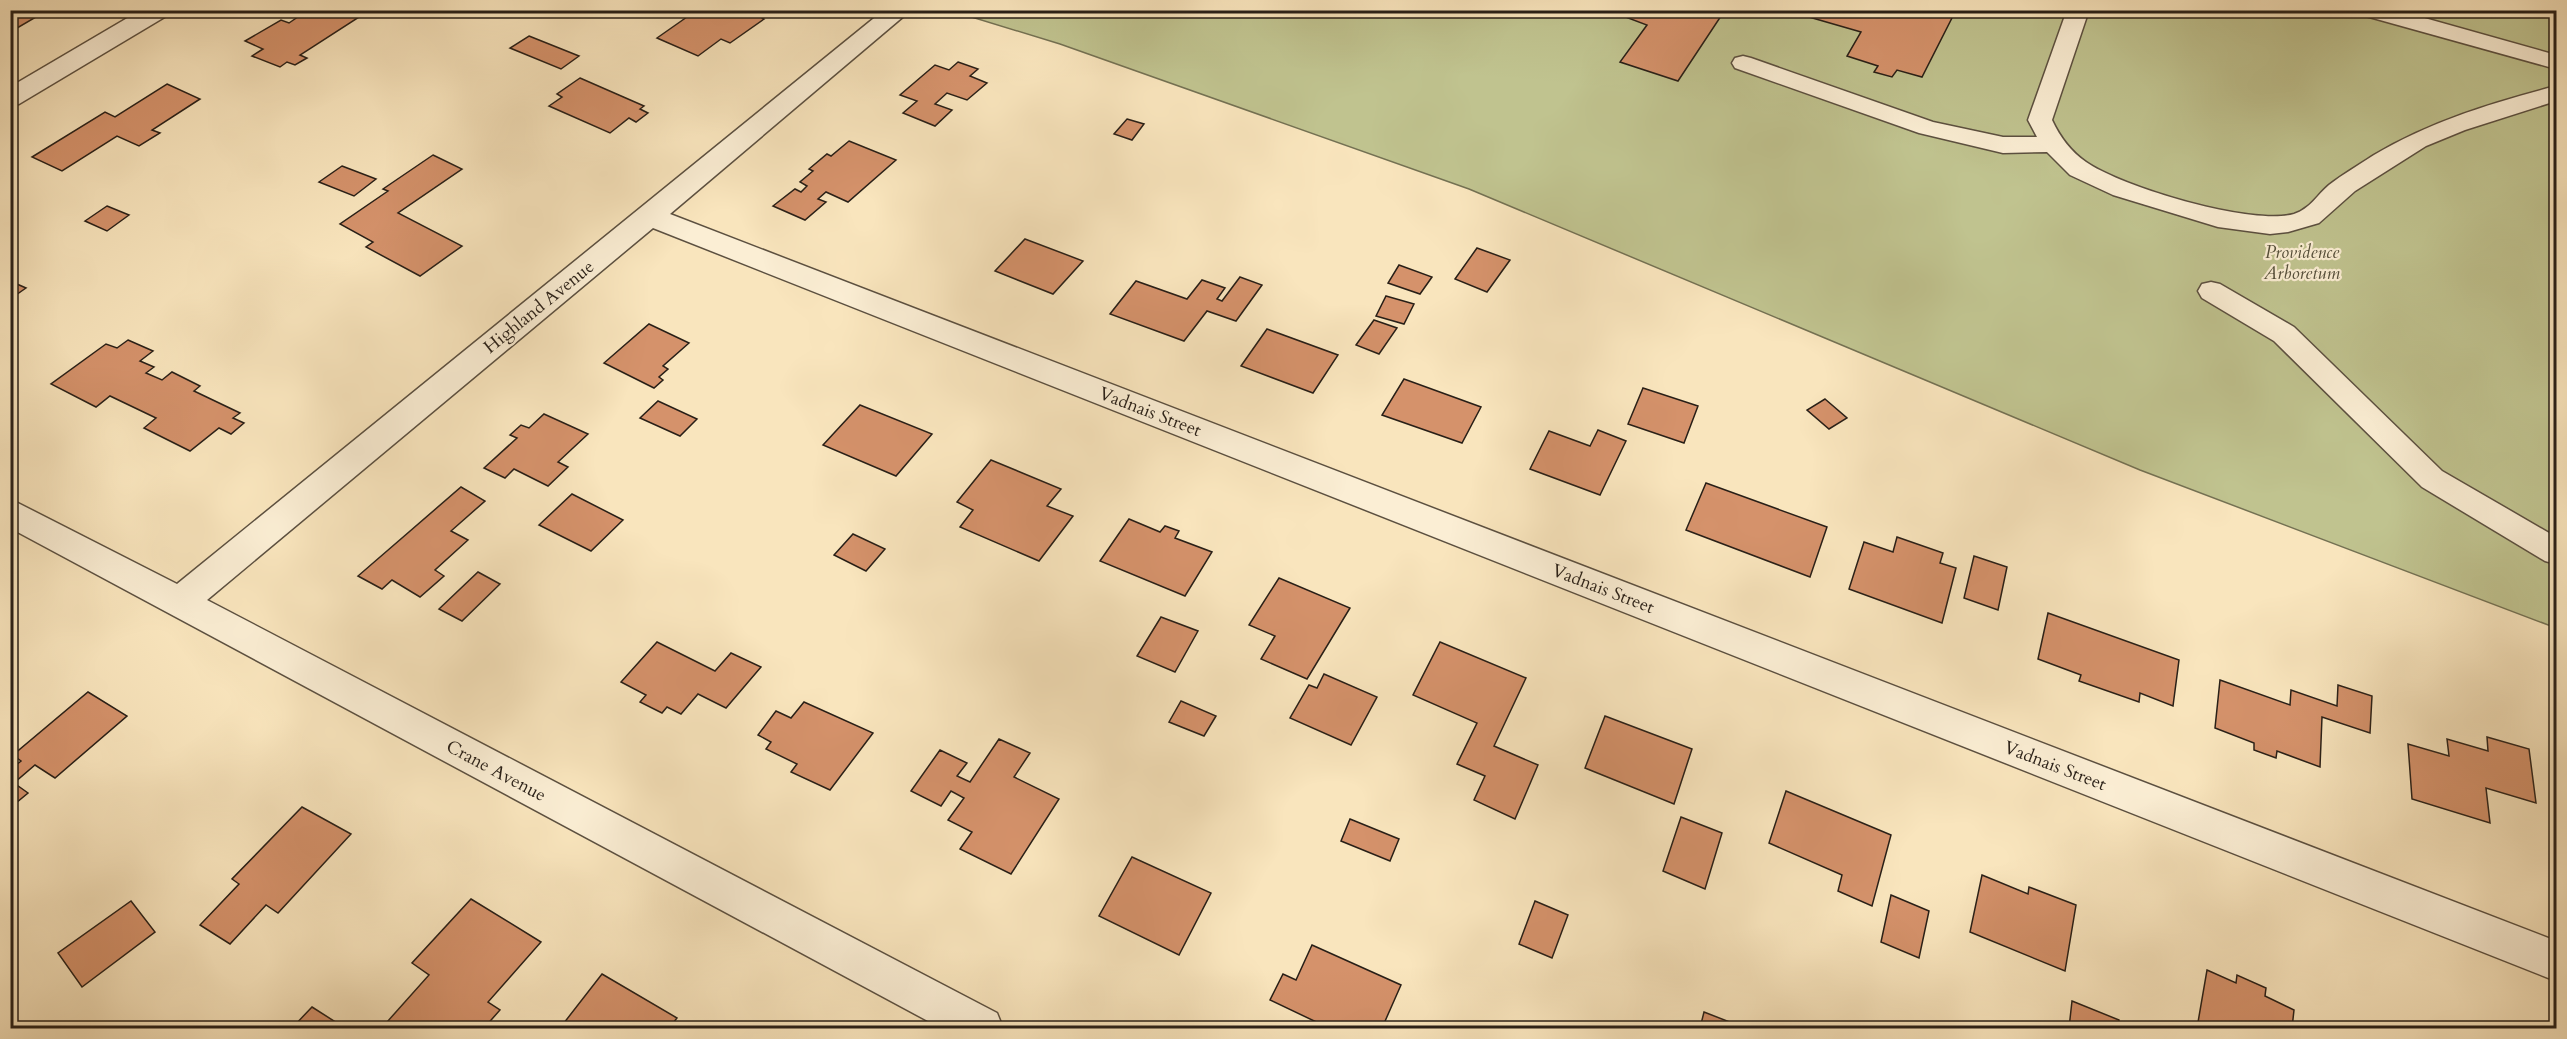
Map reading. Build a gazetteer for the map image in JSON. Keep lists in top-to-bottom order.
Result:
{
  "streets": {
    "street": ["Highland Avenue", "Vadnais Street", "Crane Avenue"]
  },
  "crossings": [
    ["Highland Avenue", "Vadnais Street"],
    ["Highland Avenue", "Crane Avenue"]
  ],
  "parks": ["Providence Arboretum"]
}
